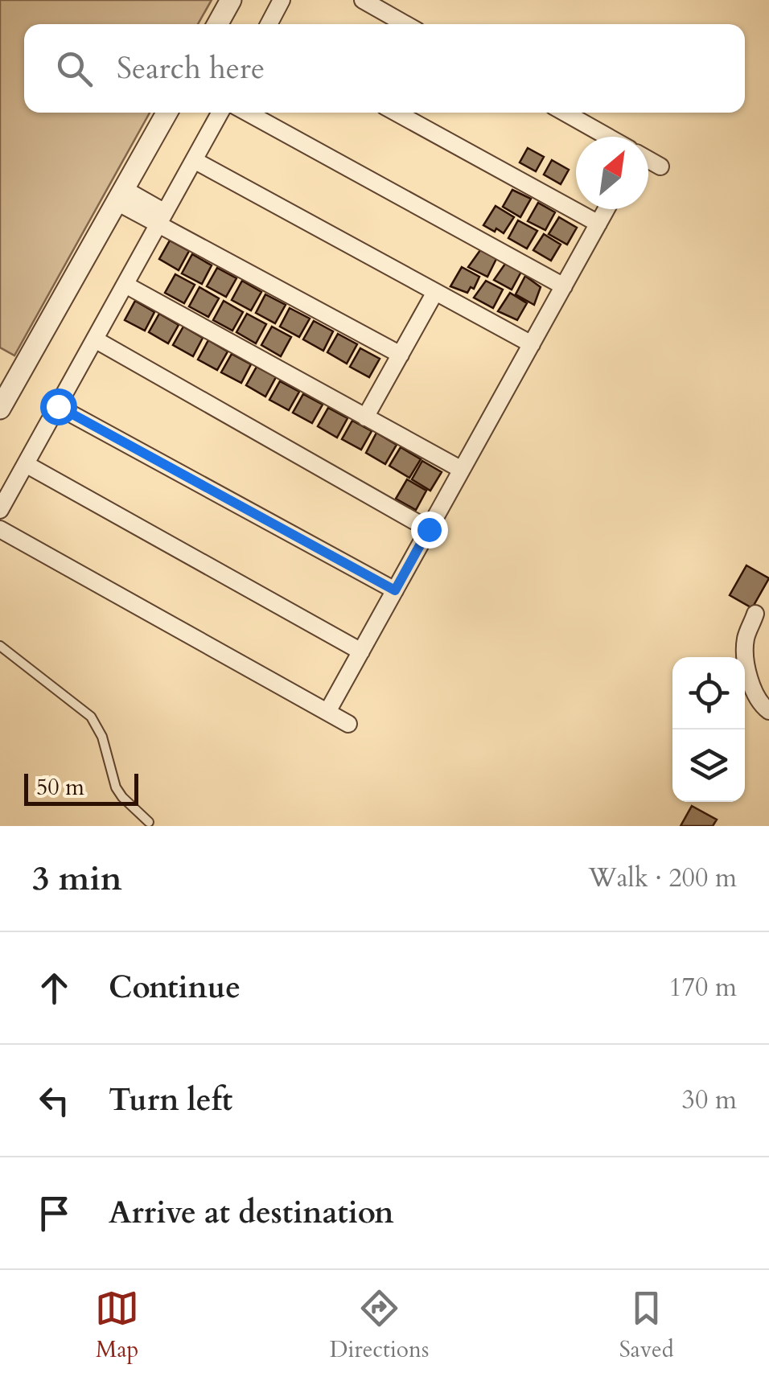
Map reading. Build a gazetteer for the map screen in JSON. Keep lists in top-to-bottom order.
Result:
{
  "scale_bar": "50 m",
  "north": "top right",
  "page": {
    "search": "Search here",
    "scale": "50 m",
    "heading": ["3 min", "Walk · 200 m"],
    "list": [
      ["Continue", "170 m"],
      ["Turn left", "30 m"],
      "Arrive at destination"
    ],
    "nav": ["Map", "Directions", "Saved"]
  }
}
